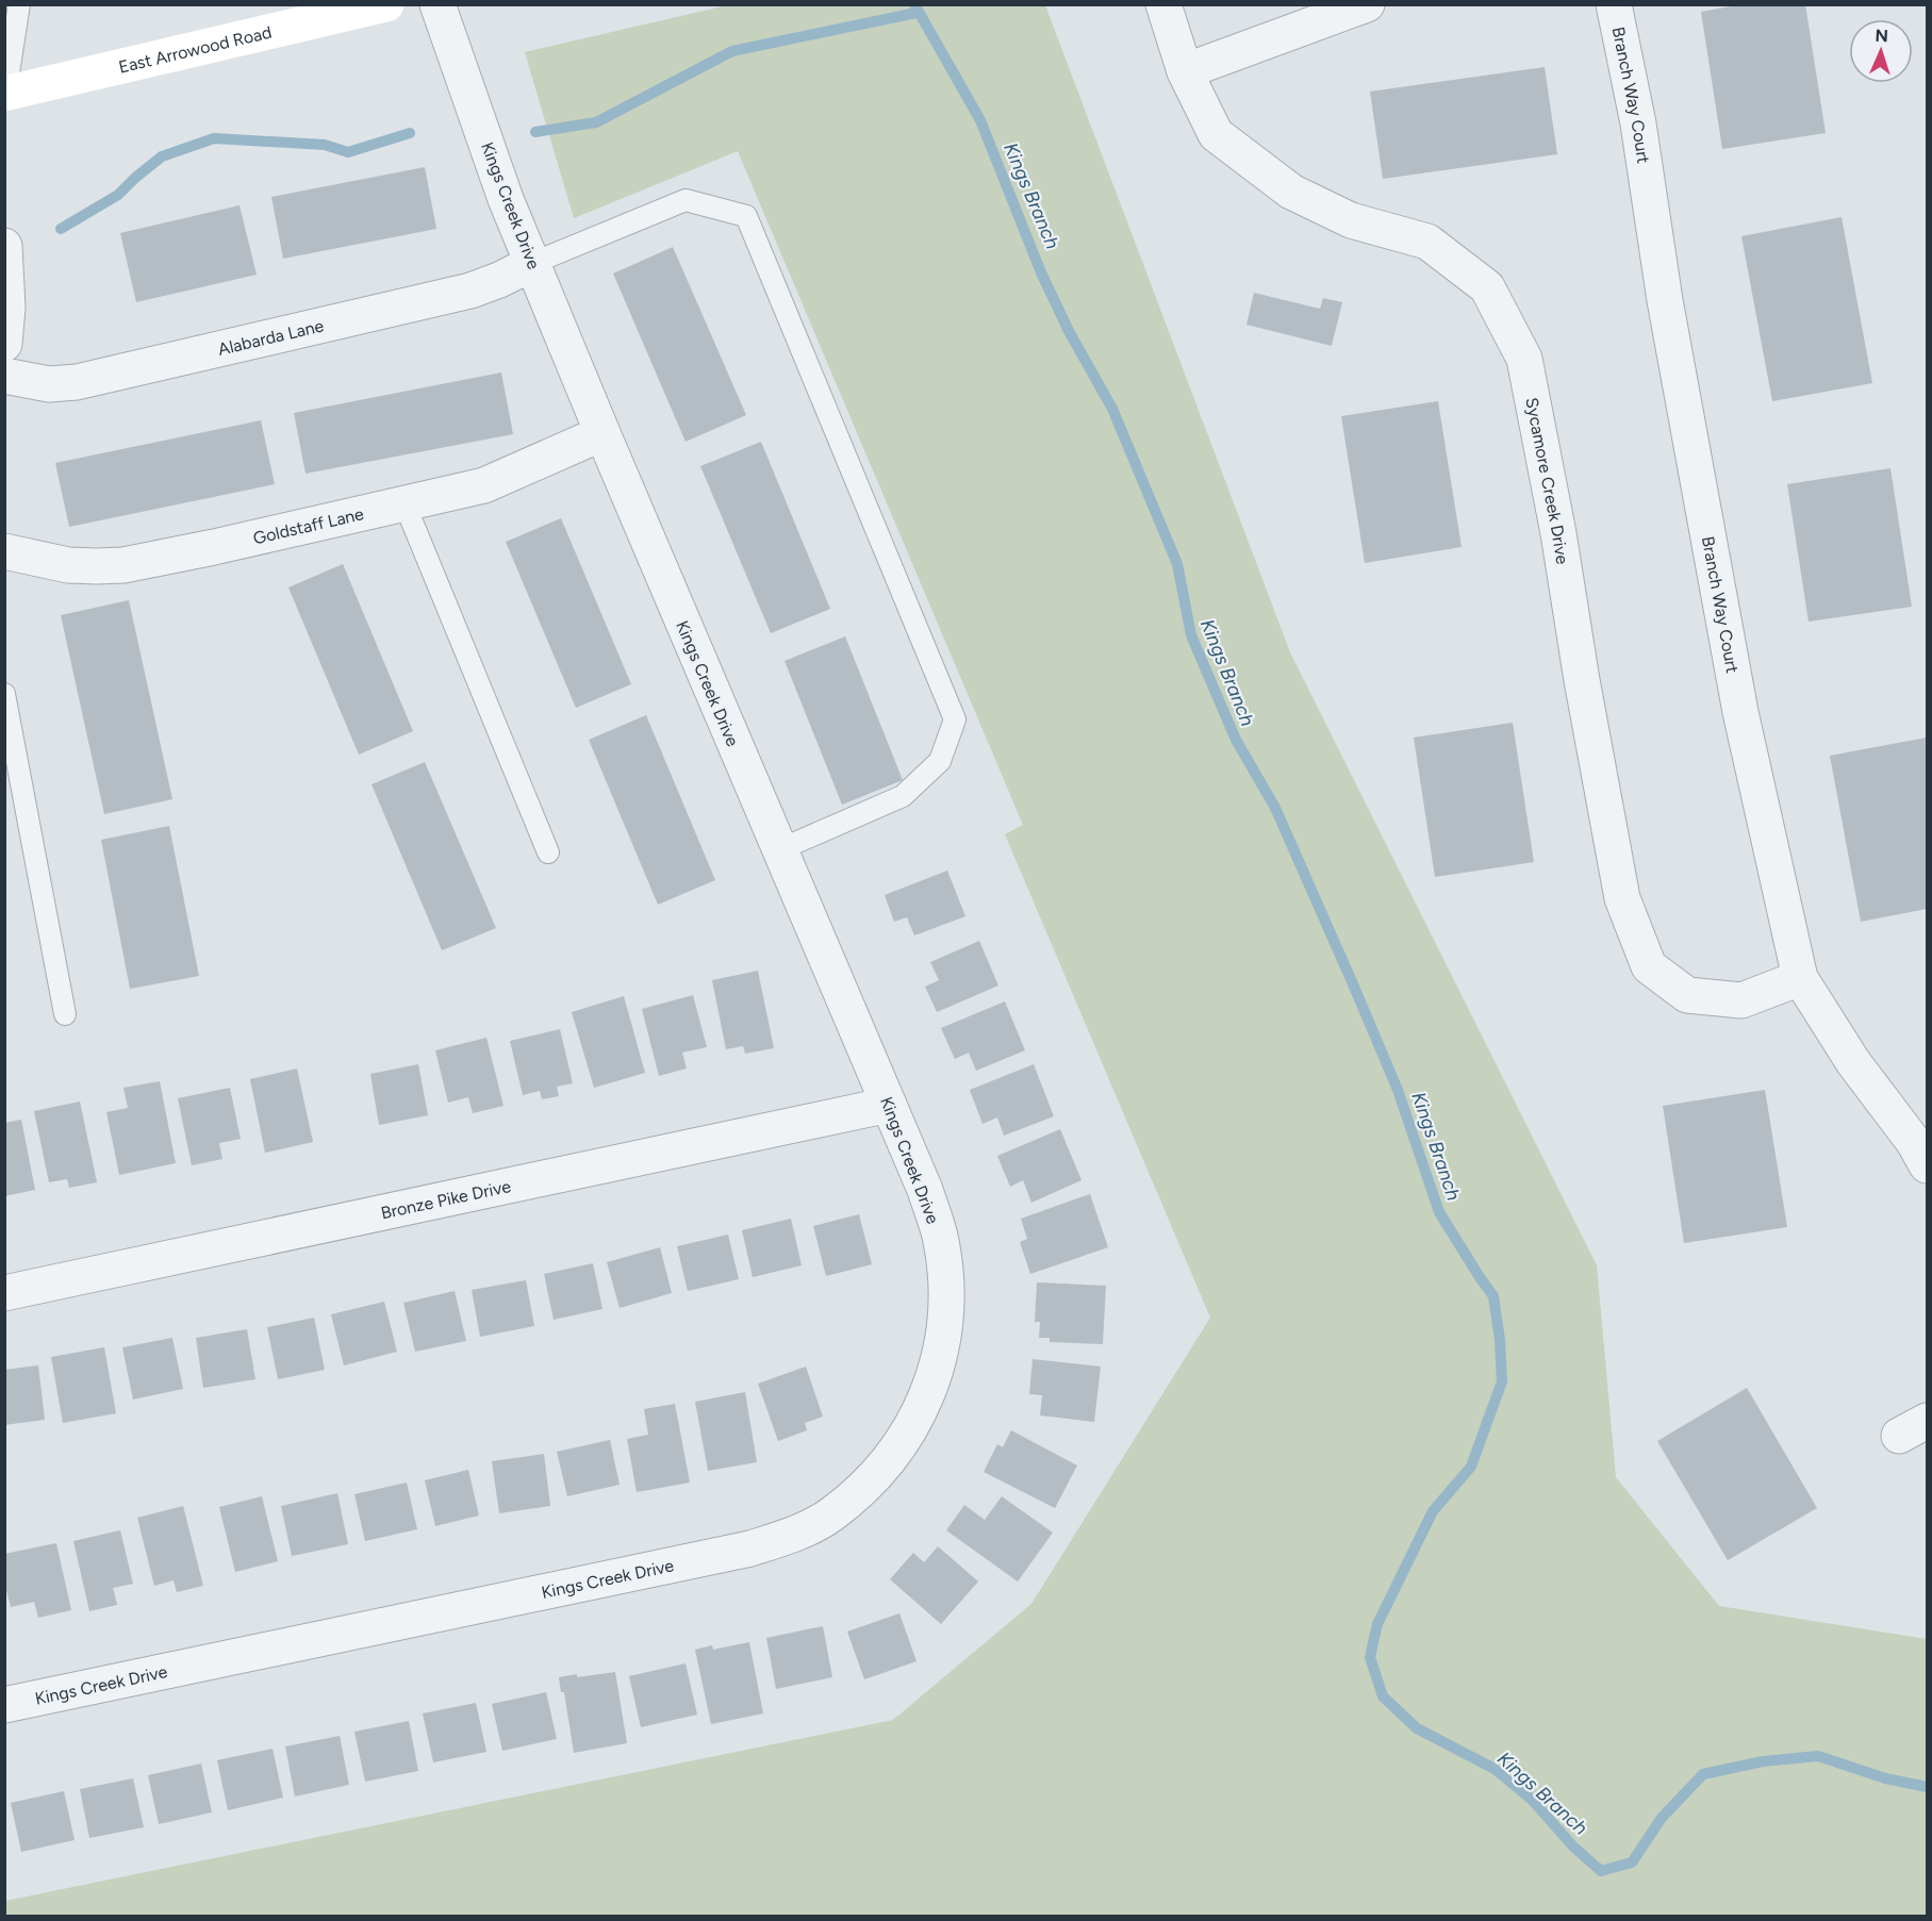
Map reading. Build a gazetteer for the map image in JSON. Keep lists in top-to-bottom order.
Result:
{
  "streets": {
    "main road": ["East Arrowood Road"],
    "street": [
      "Branch Way Court",
      "Kings Creek Drive",
      "Alabarda Lane",
      "Sycamore Creek Drive",
      "Goldstaff Lane",
      "Bronze Pike Drive"
    ]
  },
  "crossings": [
    ["Branch Way Court", "Sycamore Creek Drive"],
    ["Kings Creek Drive", "Alabarda Lane"],
    ["Kings Creek Drive", "Goldstaff Lane"],
    ["Kings Creek Drive", "Bronze Pike Drive"]
  ],
  "water": ["Kings Branch"],
  "north": "top"
}
